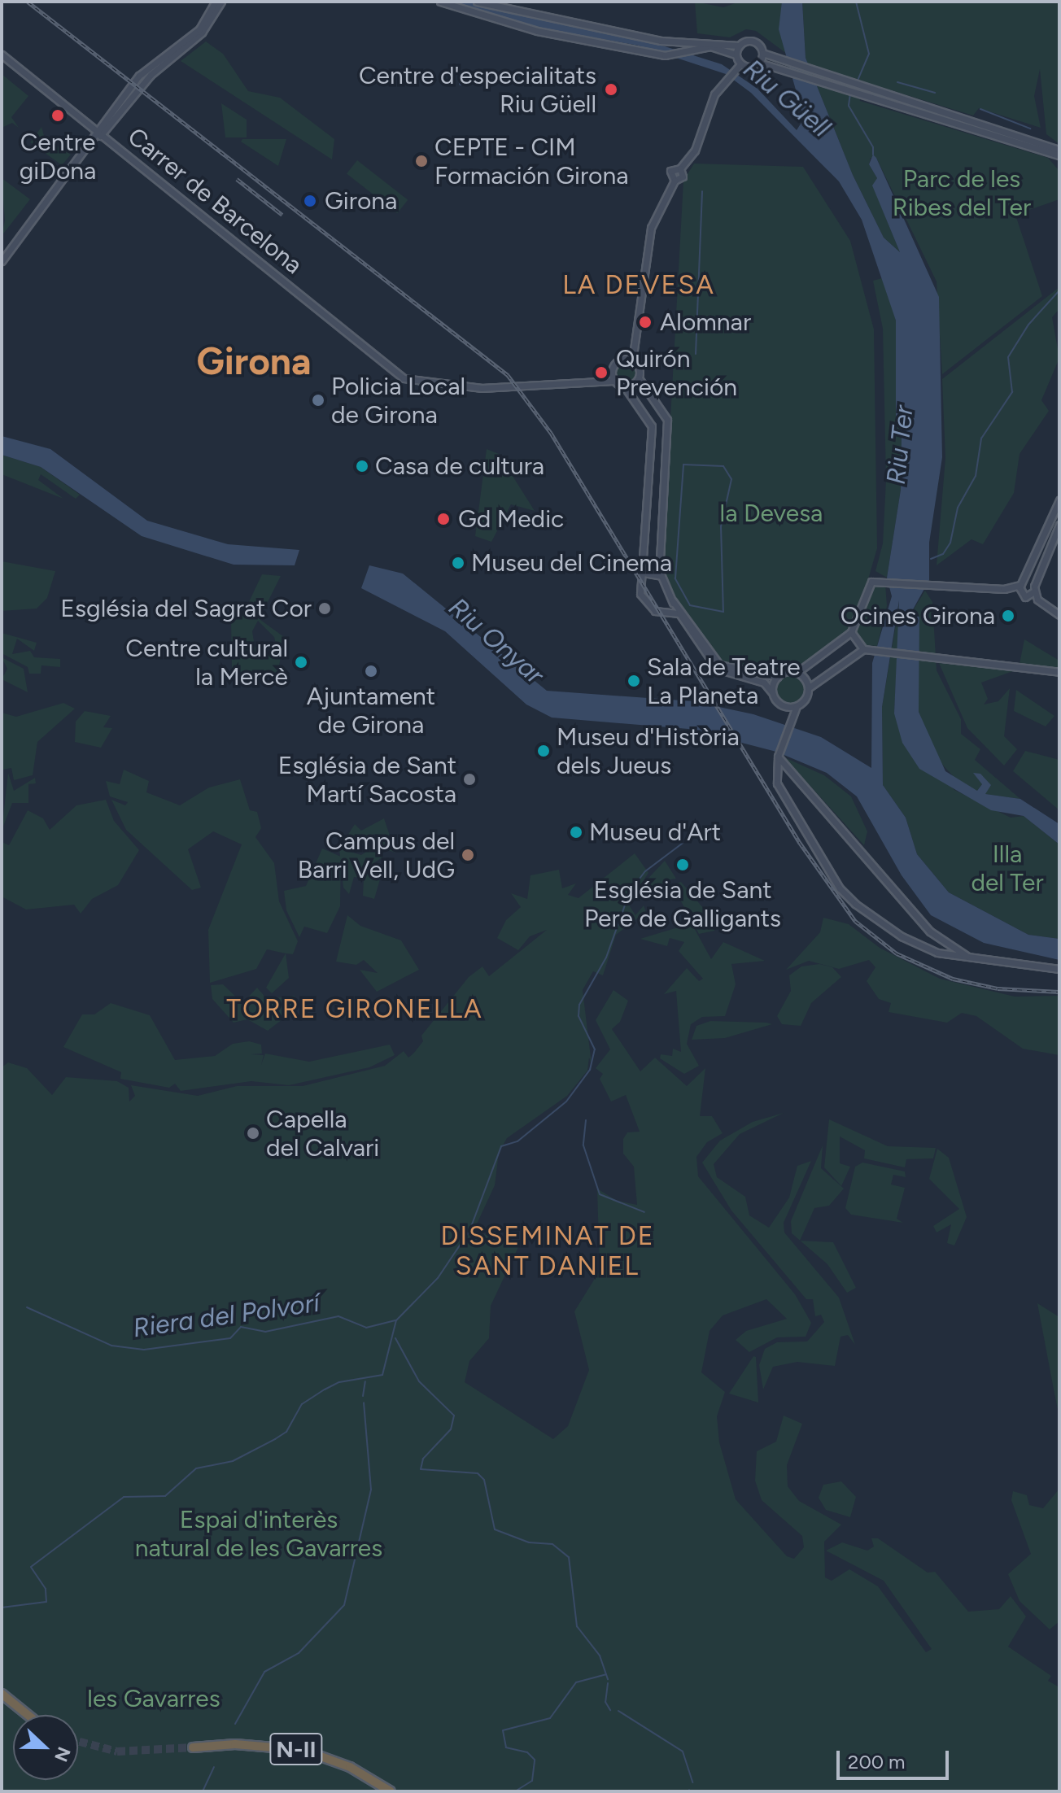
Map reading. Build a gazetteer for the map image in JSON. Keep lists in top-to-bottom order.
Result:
{
  "streets": {
    "highway": ["N-II"],
    "main road": ["Carrer de Barcelona"]
  },
  "districts": [
    "LA DEVESA",
    "Girona",
    "TORRE GIRONELLA",
    "DISSEMINAT DE SANT DANIEL"
  ],
  "water": [
    "Riu Güell",
    "Riu Ter",
    "Riu Onyar",
    "Riera del Polvorí"
  ],
  "parks": [
    "Parc de les Ribes del Ter",
    "la Devesa",
    "Illa del Ter",
    "Espai d'interès natural de les Gavarres",
    "les Gavarres"
  ],
  "places": [
    "Centre d'especialitats Riu Güell",
    "Centre giDona",
    "CEPTE - CIM Formación Girona",
    "Girona",
    "Alomnar",
    "Quirón Prevención",
    "Policia Local de Girona",
    "Casa de cultura",
    "Gd Medic",
    "Museu del Cinema",
    "Església del Sagrat Cor",
    "Ocines Girona",
    "Centre cultural la Mercè",
    "Ajuntament de Girona",
    "Sala de Teatre La Planeta",
    "Museu d'Història dels Jueus",
    "Església de Sant Martí Sacosta",
    "Museu d'Art",
    "Campus del Barri Vell, UdG",
    "Església de Sant Pere de Galligants",
    "Capella del Calvari"
  ],
  "scale_bar": "200 m",
  "north": "right"
}
